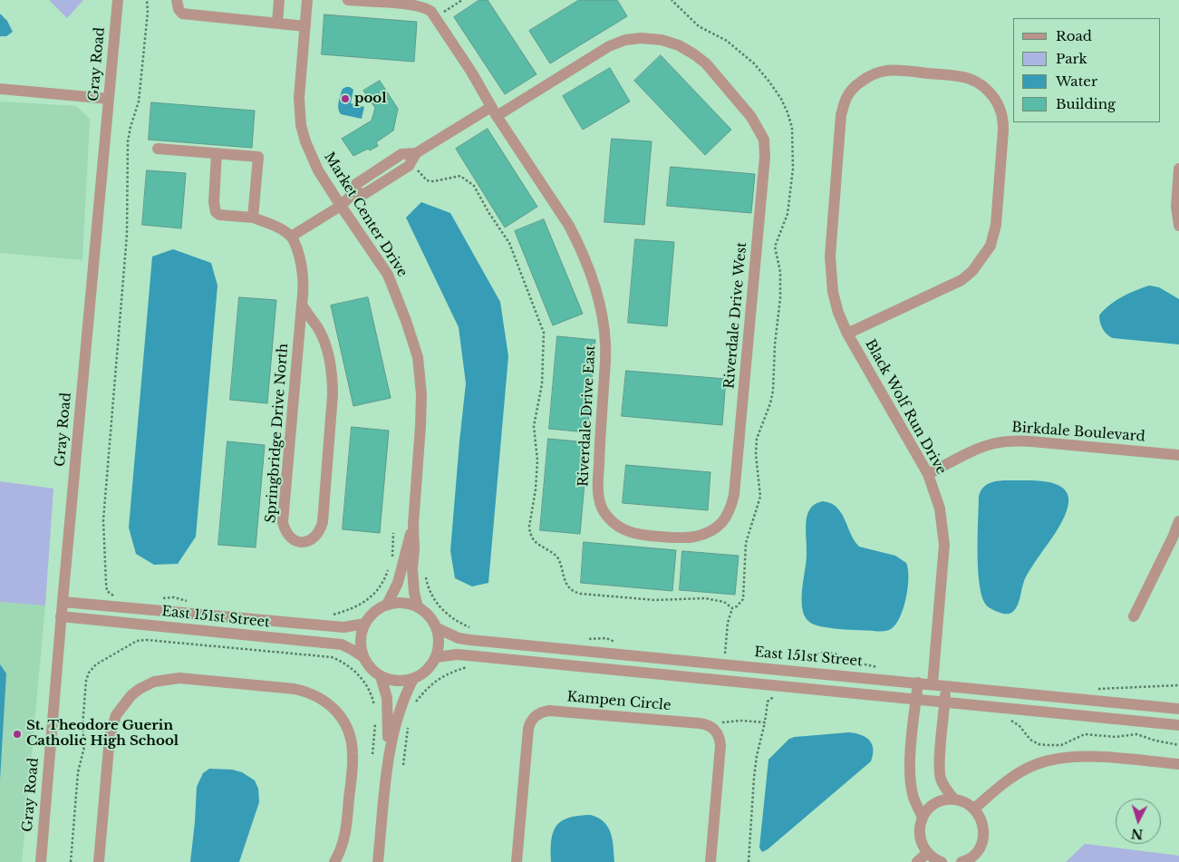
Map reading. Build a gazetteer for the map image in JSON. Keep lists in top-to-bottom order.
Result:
{
  "streets": {
    "street": [
      "Gray Road",
      "Market Center Drive",
      "Riverdale Drive West",
      "Black Wolf Run Drive",
      "Riverdale Drive East",
      "Birkdale Boulevard",
      "Springbridge Drive North",
      "East 151st Street",
      "Kampen Circle"
    ]
  },
  "crossings": [
    ["Gray Road", "East 151st Street"],
    ["Market Center Drive", "East 151st Street"],
    ["Riverdale Drive West", "Riverdale Drive East"],
    ["Black Wolf Run Drive", "Birkdale Boulevard"],
    ["Black Wolf Run Drive", "East 151st Street"]
  ],
  "places": ["pool", "St. Theodore Guerin Catholic High School"],
  "legend": [
    "Road",
    "Park",
    "Water",
    "Building"
  ],
  "north": "bottom"
}
